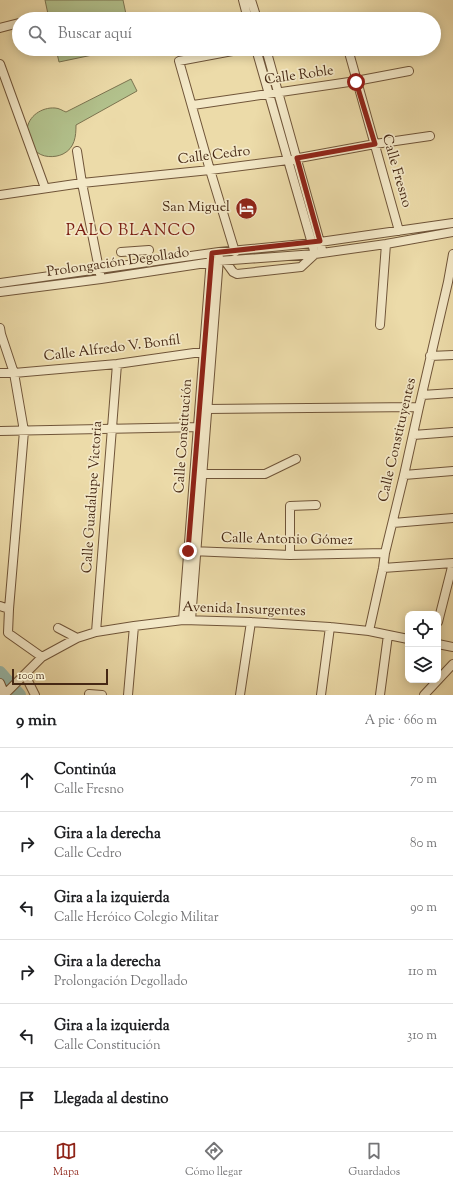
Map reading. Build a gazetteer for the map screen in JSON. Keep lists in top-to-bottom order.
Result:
{
  "streets": {
    "street": [
      "Calle Roble",
      "Calle Cedro",
      "Calle Fresno",
      "Prolongación Degollado",
      "Calle Alfredo V. Bonfil",
      "Calle Constitución",
      "Calle Constituyentes",
      "Calle Guadalupe Victoria",
      "Calle Antonio Gómez",
      "Avenida Insurgentes"
    ]
  },
  "crossings": [
    ["Calle Roble", "Calle Fresno"],
    ["Calle Cedro", "Calle Fresno"],
    ["Calle Fresno", "Prolongación Degollado"],
    ["Prolongación Degollado", "Calle Constitución"],
    ["Calle Alfredo V. Bonfil", "Calle Constitución"],
    ["Calle Alfredo V. Bonfil", "Calle Guadalupe Victoria"],
    ["Calle Constitución", "Calle Constituyentes"],
    ["Calle Constitución", "Calle Antonio Gómez"],
    ["Calle Constitución", "Avenida Insurgentes"],
    ["Calle Constituyentes", "Calle Antonio Gómez"],
    ["Calle Constituyentes", "Avenida Insurgentes"],
    ["Calle Guadalupe Victoria", "Avenida Insurgentes"]
  ],
  "districts": ["PALO BLANCO"],
  "places": {
    "hotel": ["San Miguel"]
  },
  "scale_bar": "100 m",
  "page": {
    "search": "Buscar aquí",
    "scale": "100 m",
    "heading": ["9 min", "A pie · 660 m"],
    "list": [
      ["Continúa", "Calle Fresno", "70 m"],
      ["Gira a la derecha", "Calle Cedro", "80 m"],
      ["Gira a la izquierda", "Calle Heróico Colegio Militar", "90 m"],
      ["Gira a la derecha", "Prolongación Degollado", "110 m"],
      ["Gira a la izquierda", "Calle Constitución", "310 m"],
      "Llegada al destino"
    ],
    "nav": ["Mapa", "Cómo llegar", "Guardados"]
  }
}
